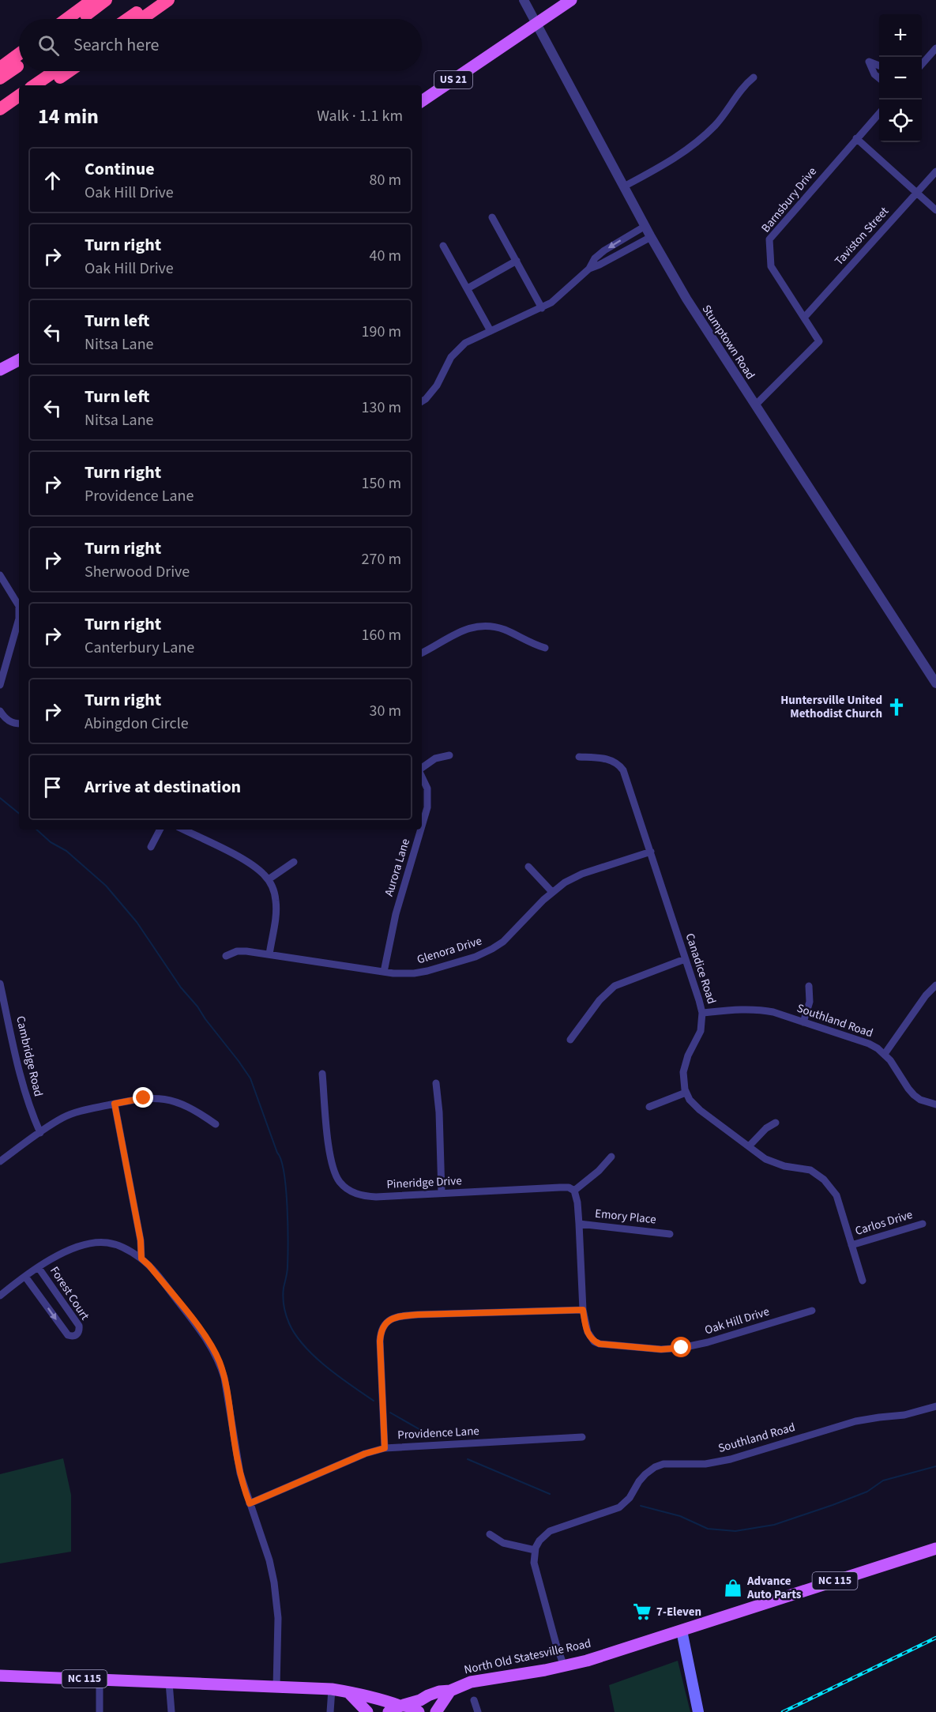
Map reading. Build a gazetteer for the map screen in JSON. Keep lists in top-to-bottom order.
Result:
{
  "streets": {
    "main road": ["US 21", "NC 115", "North Old Statesville Road"],
    "street": [
      "Barnsbury Drive",
      "Taviston Street",
      "Stumptown Road",
      "Aurora Lane",
      "Glenora Drive",
      "Canadice Road",
      "Southland Road",
      "Cambridge Road",
      "Pineridge Drive",
      "Emory Place",
      "Carlos Drive",
      "Forest Court",
      "Oak Hill Drive",
      "Providence Lane"
    ]
  },
  "crossings": [
    ["US 21", "Stumptown Road"],
    ["Barnsbury Drive", "Taviston Street"],
    ["Barnsbury Drive", "Stumptown Road"],
    ["Aurora Lane", "Glenora Drive"],
    ["Glenora Drive", "Canadice Road"],
    ["Canadice Road", "Southland Road"],
    ["Pineridge Drive", "Oak Hill Drive"],
    ["Emory Place", "Oak Hill Drive"]
  ],
  "places": {
    "church": ["Huntersville United Methodist Church"],
    "shop": ["Advance Auto Parts"],
    "supermarket": ["7-Eleven"]
  },
  "page": {
    "map_buttons": ["+", "−"],
    "search": "Search here",
    "heading": ["14 min", "Walk · 1.1 km"],
    "list": [
      ["Continue", "Oak Hill Drive", "80 m"],
      ["Turn right", "Oak Hill Drive", "40 m"],
      ["Turn left", "Nitsa Lane", "190 m"],
      ["Turn left", "Nitsa Lane", "130 m"],
      ["Turn right", "Providence Lane", "150 m"],
      ["Turn right", "Sherwood Drive", "270 m"],
      ["Turn right", "Canterbury Lane", "160 m"],
      ["Turn right", "Abingdon Circle", "30 m"],
      "Arrive at destination"
    ]
  }
}
